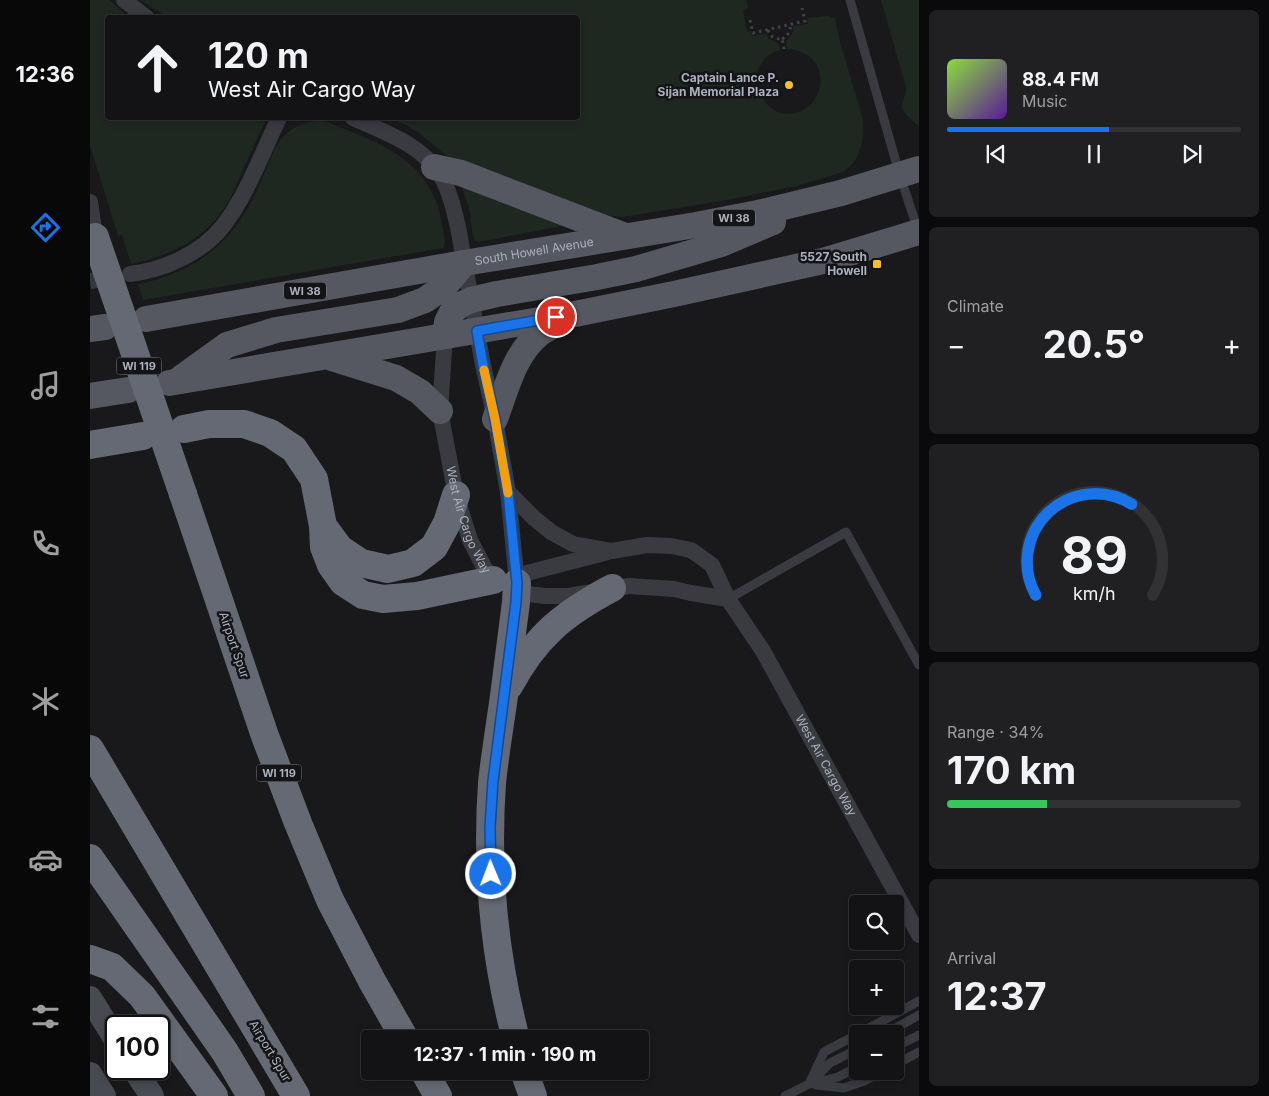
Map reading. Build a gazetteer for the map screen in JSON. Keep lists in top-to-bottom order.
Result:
{
  "streets": {
    "highway": ["WI 119", "Airport Spur"],
    "main road": ["WI 38", "South Howell Avenue"],
    "street": ["West Air Cargo Way"]
  },
  "places": {
    "other": ["Captain Lance P. Sijan Memorial Plaza"],
    "transit": ["5527 South Howell"]
  },
  "page": {
    "tabs": "12:36",
    "turn": ["120 m", "West Air Cargo Way"],
    "song": ["88.4 FM", "Music"],
    "tile": [
      "Climate",
      ["Range · 34%", "170 km"],
      ["Arrival", "12:37"]
    ],
    "heat": ["−", "20.5°", "+"],
    "map_buttons": ["+", "−"],
    "limit": "100",
    "trip": "12:37 · 1 min · 190 m",
    "gauge": ["89", "km/h"]
  }
}
